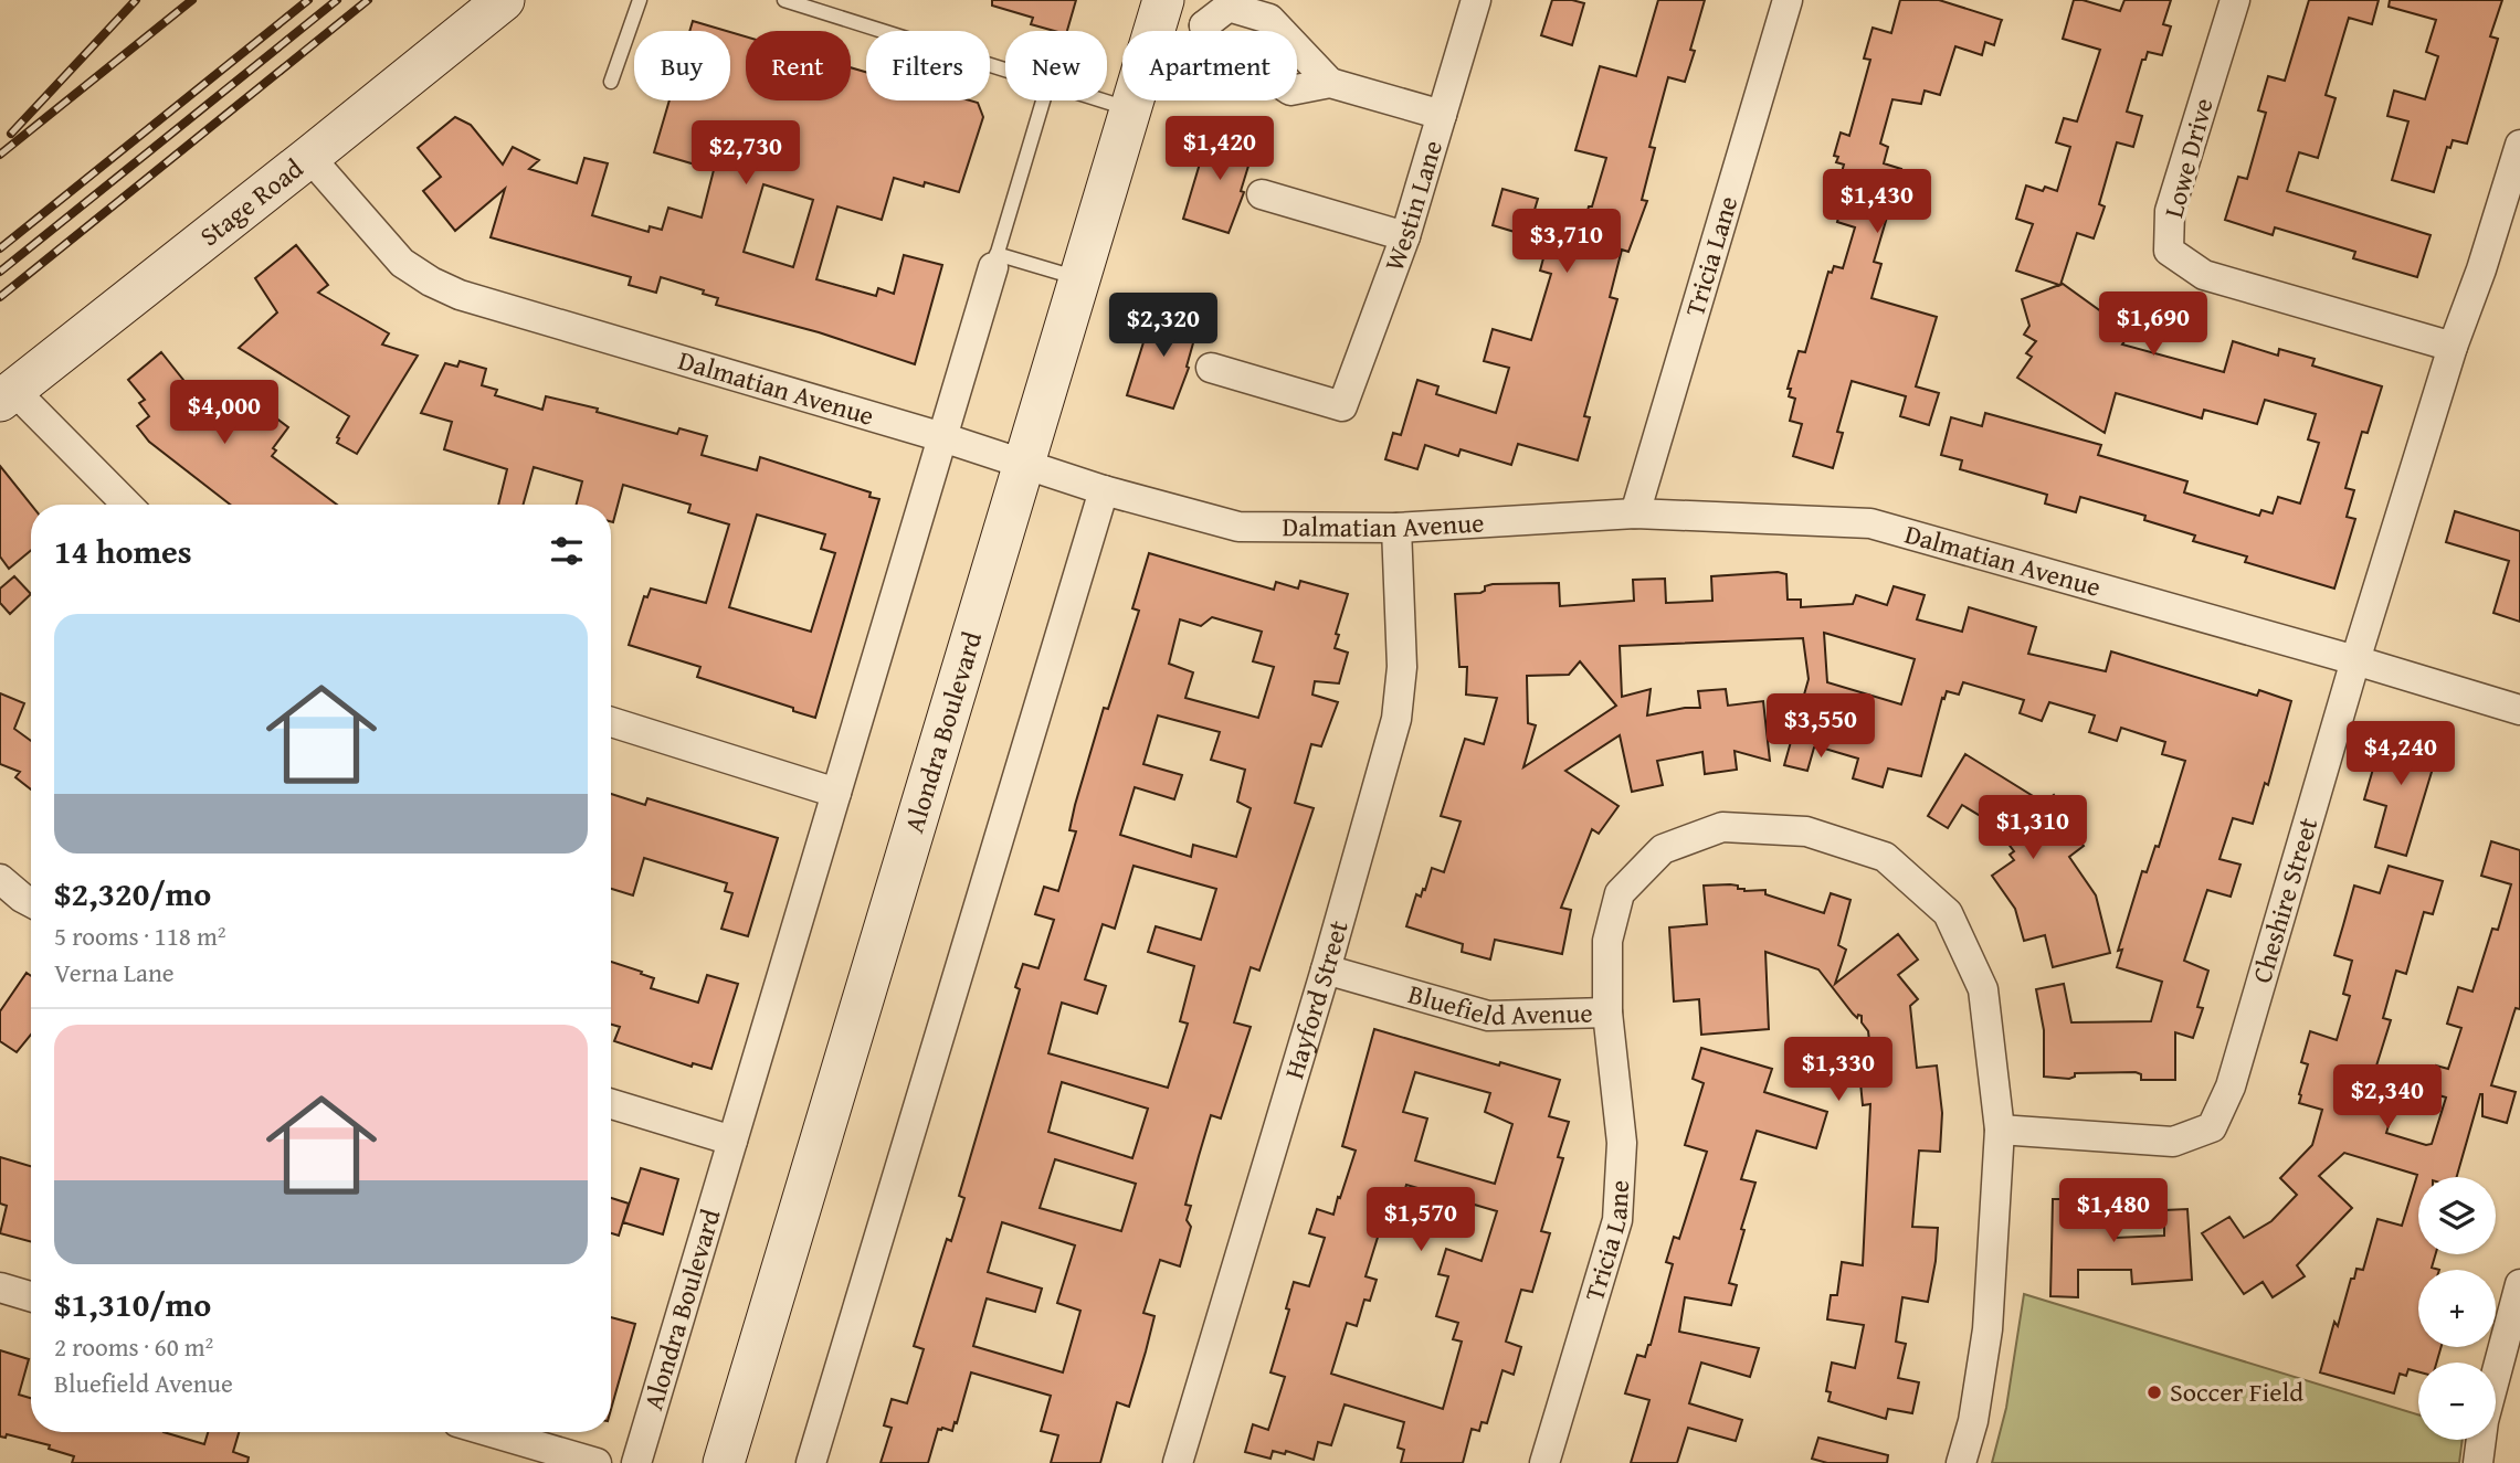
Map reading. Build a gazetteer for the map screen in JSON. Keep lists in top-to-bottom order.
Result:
{
  "streets": {
    "main road": ["Stage Road", "Alondra Boulevard"],
    "street": [
      "Lowe Drive",
      "Westin Lane",
      "Tricia Lane",
      "Dalmatian Avenue",
      "Cheshire Street",
      "Hayford Street",
      "Bluefield Avenue"
    ]
  },
  "crossings": [
    ["Lowe Drive", "Cheshire Street"],
    ["Stage Road", "Dalmatian Avenue"],
    ["Tricia Lane", "Dalmatian Avenue"],
    ["Tricia Lane", "Bluefield Avenue"],
    ["Dalmatian Avenue", "Alondra Boulevard"],
    ["Dalmatian Avenue", "Cheshire Street"],
    ["Dalmatian Avenue", "Hayford Street"],
    ["Cheshire Street", "Bluefield Avenue"],
    ["Hayford Street", "Bluefield Avenue"]
  ],
  "places": ["Soccer Field"],
  "page": {
    "chip": [
      "Buy",
      "Rent",
      "Filters",
      "New",
      "Apartment"
    ],
    "price": [
      "$1,420",
      "$2,730",
      "$1,430",
      "$3,710",
      "$1,690",
      "$2,320",
      "$4,000",
      "$3,550",
      "$4,240",
      "$1,310",
      "$1,330",
      "$2,340",
      "$1,480",
      "$1,570"
    ],
    "heading": "14 homes",
    "list": [
      {
        "name": "$2,320/mo",
        "note": "5 rooms · 118 m² · Verna Lane"
      },
      {
        "name": "$1,310/mo",
        "note": "2 rooms · 60 m² · Bluefield Avenue"
      }
    ],
    "map_buttons": ["+", "−"]
  }
}
